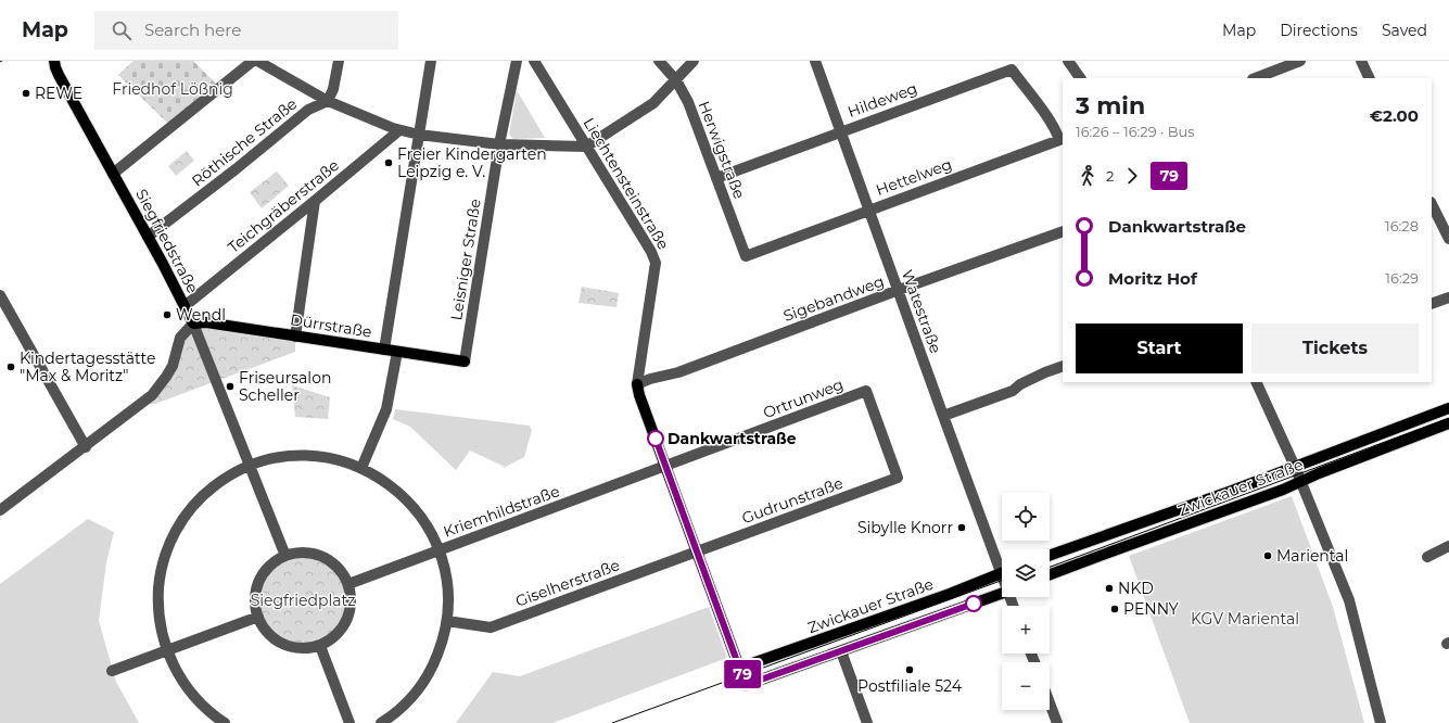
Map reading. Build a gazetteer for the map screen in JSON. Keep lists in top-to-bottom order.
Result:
{
  "streets": {
    "main road": ["Siegfriedstraße", "Dürrstraße", "Zwickauer Straße"],
    "street": [
      "Hildeweg",
      "Röthische Straße",
      "Herwigstraße",
      "Hettelweg",
      "Liechtensteinstraße",
      "Teichgräberstraße",
      "Leisniger Straße",
      "Sigebandweg",
      "Watestraße",
      "Ortrunweg",
      "Gudrunstraße",
      "Kriemhildstraße",
      "Giselherstraße"
    ]
  },
  "crossings": [
    ["Hildeweg", "Herwigstraße"],
    ["Hildeweg", "Hettelweg"],
    ["Hildeweg", "Watestraße"],
    ["Röthische Straße", "Siegfriedstraße"],
    ["Herwigstraße", "Hettelweg"],
    ["Hettelweg", "Watestraße"],
    ["Liechtensteinstraße", "Sigebandweg"],
    ["Teichgräberstraße", "Siegfriedstraße"],
    ["Siegfriedstraße", "Dürrstraße"],
    ["Siegfriedstraße", "Kriemhildstraße"],
    ["Leisniger Straße", "Dürrstraße"],
    ["Sigebandweg", "Watestraße"],
    ["Ortrunweg", "Gudrunstraße"],
    ["Ortrunweg", "Kriemhildstraße"],
    ["Gudrunstraße", "Giselherstraße"]
  ],
  "parks": ["Friedhof Lößnig", "Siegfriedplatz", "KGV Mariental"],
  "places": [
    "REWE",
    "Freier Kindergarten Leipzig e. V.",
    "Wendl",
    "Kindertagesstätte \"Max & Moritz\"",
    "Friseursalon Scheller",
    "Dankwartstraße",
    "Sibylle Knorr",
    "Mariental",
    "NKD",
    "PENNY",
    "Postfiliale 524"
  ],
  "lines": ["bus line 79"],
  "page": {
    "header": "Map",
    "search": "Search here",
    "nav": ["Map", "Directions", "Saved"],
    "on_map": "79",
    "heading": ["3 min", "16:26 – 16:29 · Bus", "€2.00"],
    "legs": ["2", "79"],
    "list": [
      {
        "name": "Dankwartstraße",
        "value": "16:28"
      },
      {
        "name": "Moritz Hof",
        "value": "16:29"
      }
    ],
    "buttons": ["Start", "Tickets"],
    "map_buttons": ["+", "−"]
  }
}
